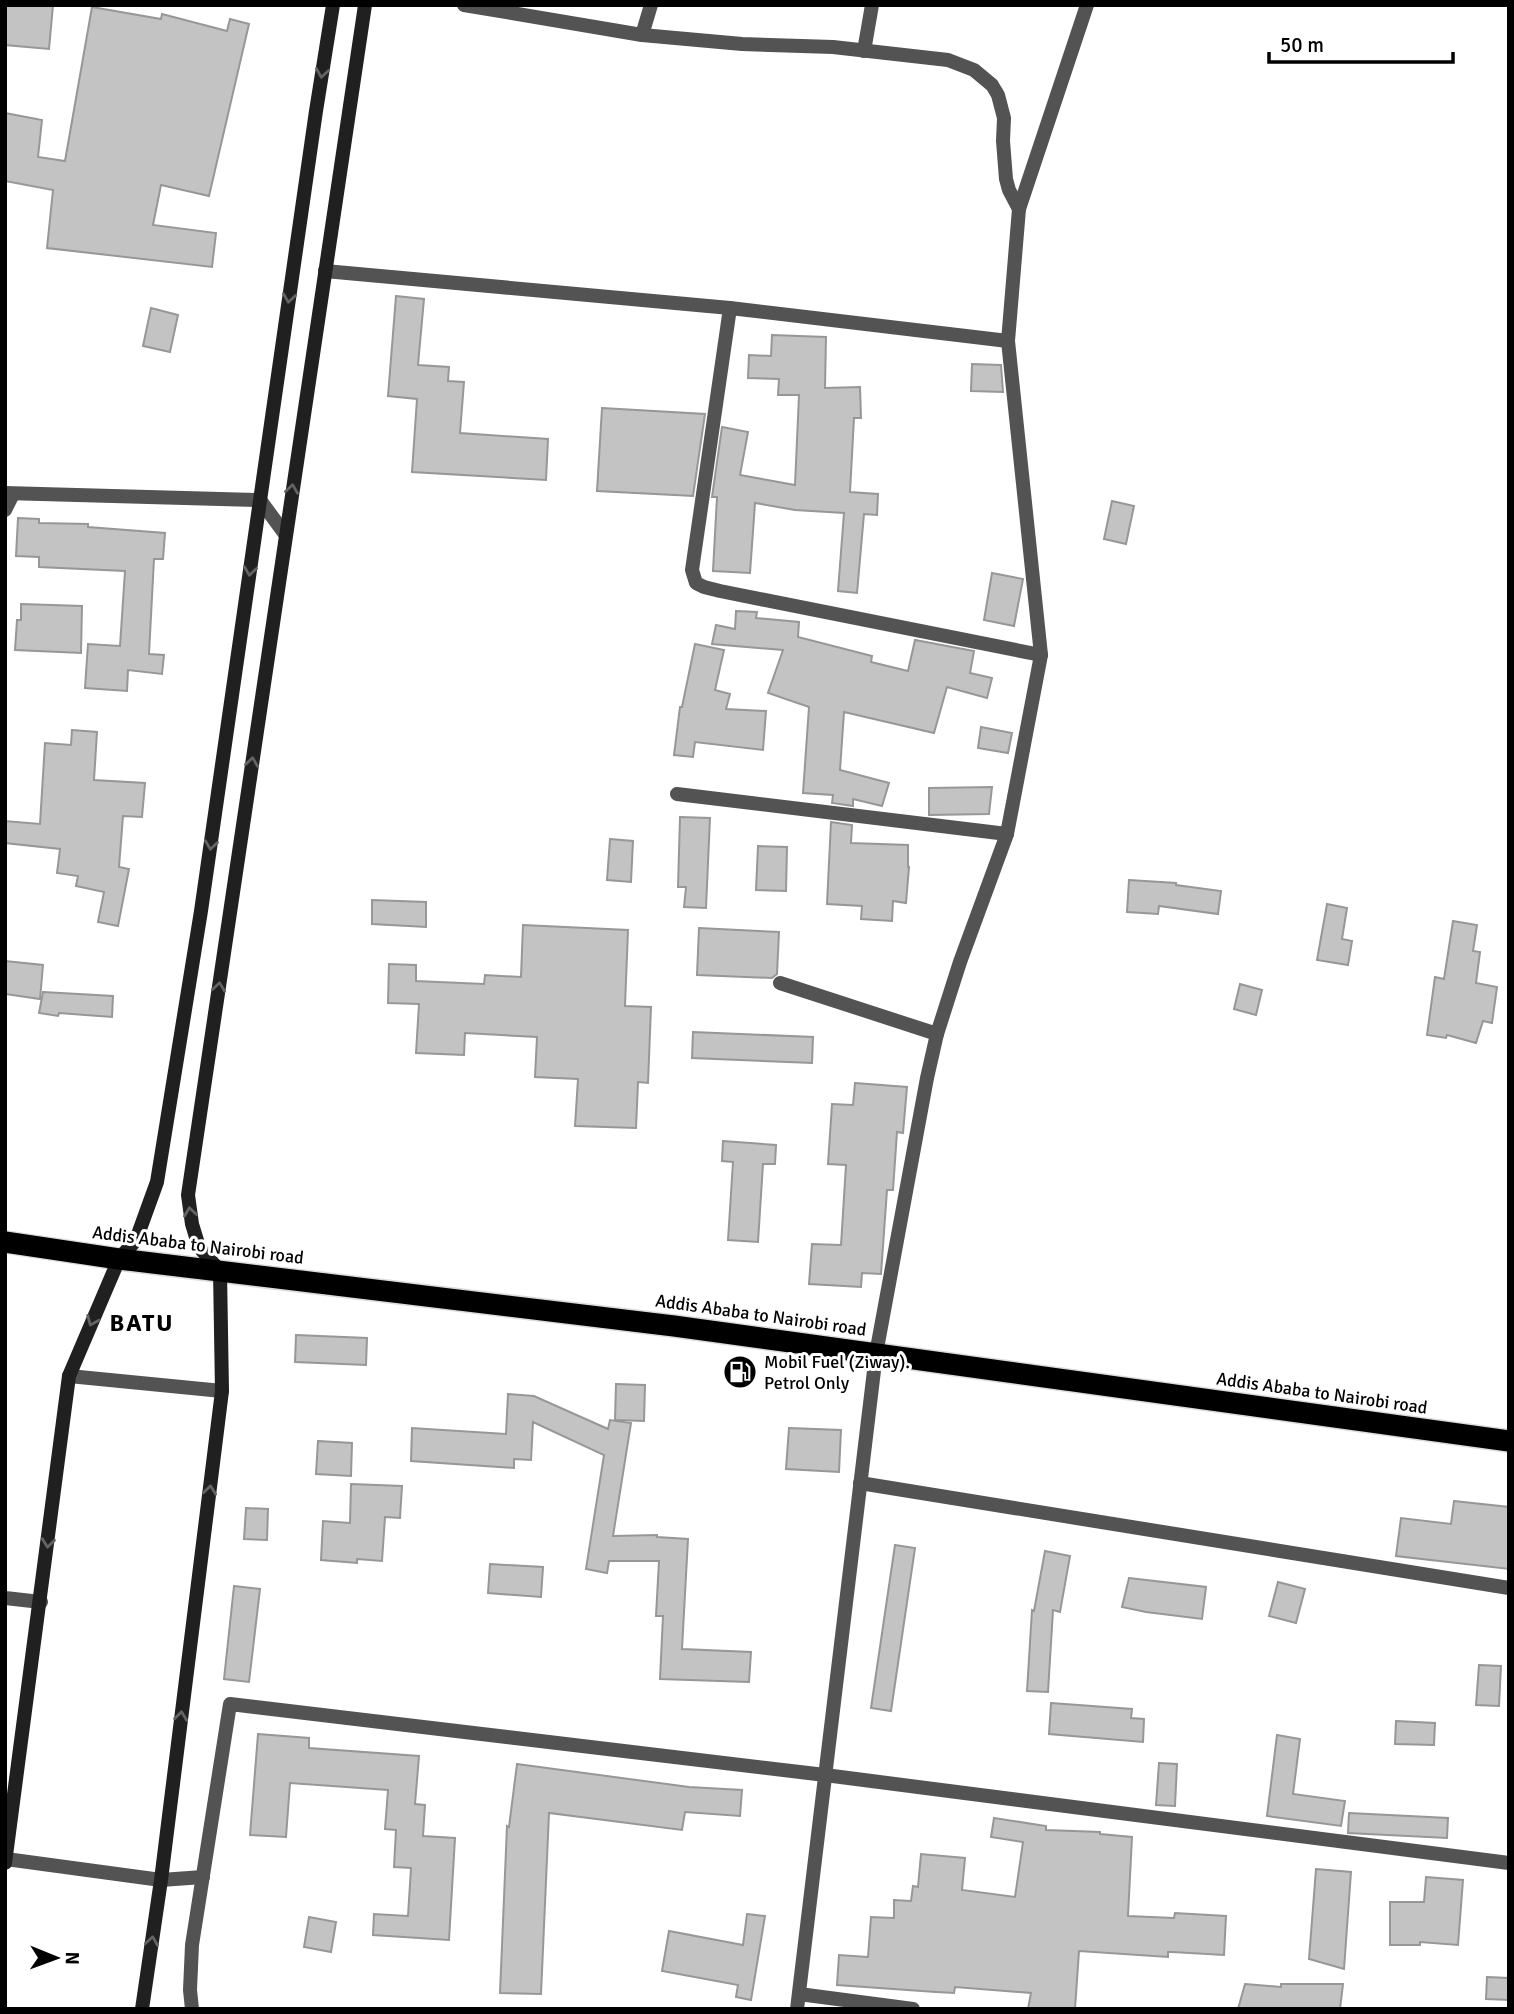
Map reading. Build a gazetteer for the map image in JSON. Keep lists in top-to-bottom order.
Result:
{
  "streets": {
    "highway": ["Addis Ababa to Nairobi road"]
  },
  "districts": ["BATU"],
  "places": {
    "fuel station": ["Mobil Fuel (Ziway). Petrol Only"]
  },
  "scale_bar": "50 m",
  "north": "right"
}
